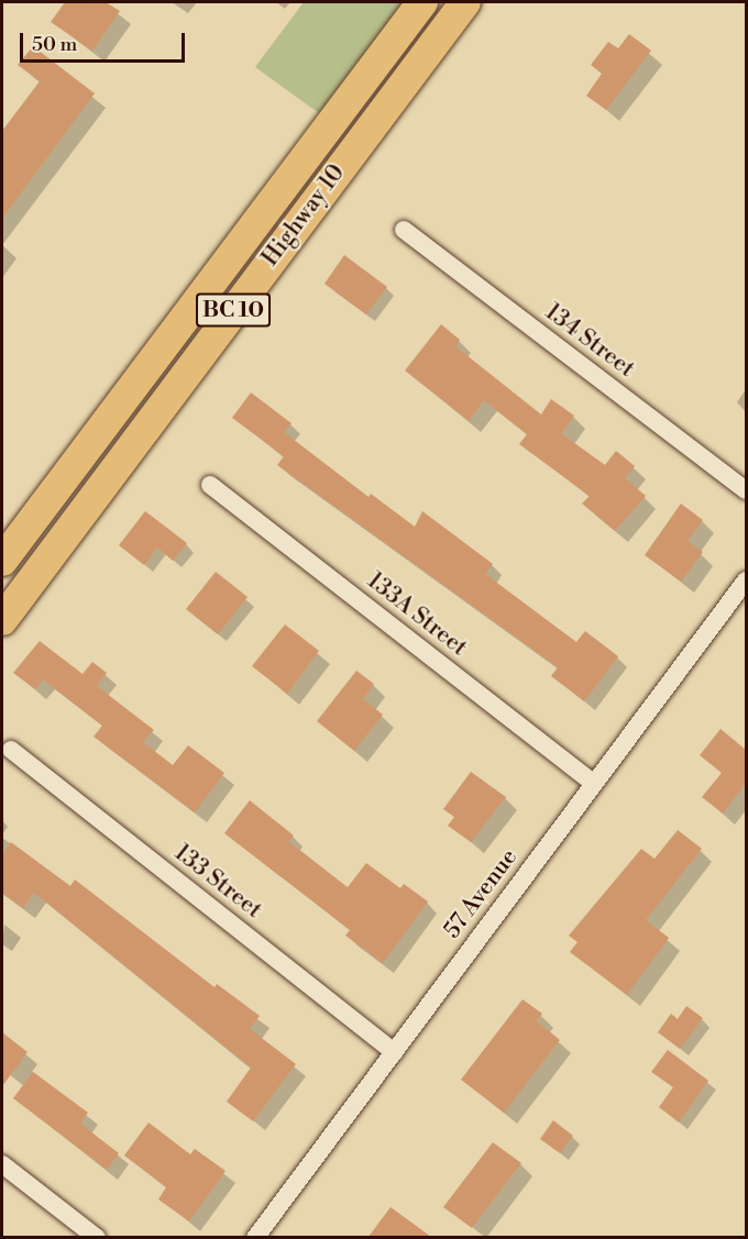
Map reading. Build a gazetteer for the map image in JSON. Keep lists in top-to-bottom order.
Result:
{
  "streets": {
    "highway": ["Highway 10", "BC 10"],
    "street": [
      "134 Street",
      "133A Street",
      "133 Street",
      "57 Avenue"
    ]
  },
  "crossings": [
    ["133A Street", "57 Avenue"],
    ["133 Street", "57 Avenue"]
  ],
  "scale_bar": "50 m"
}
